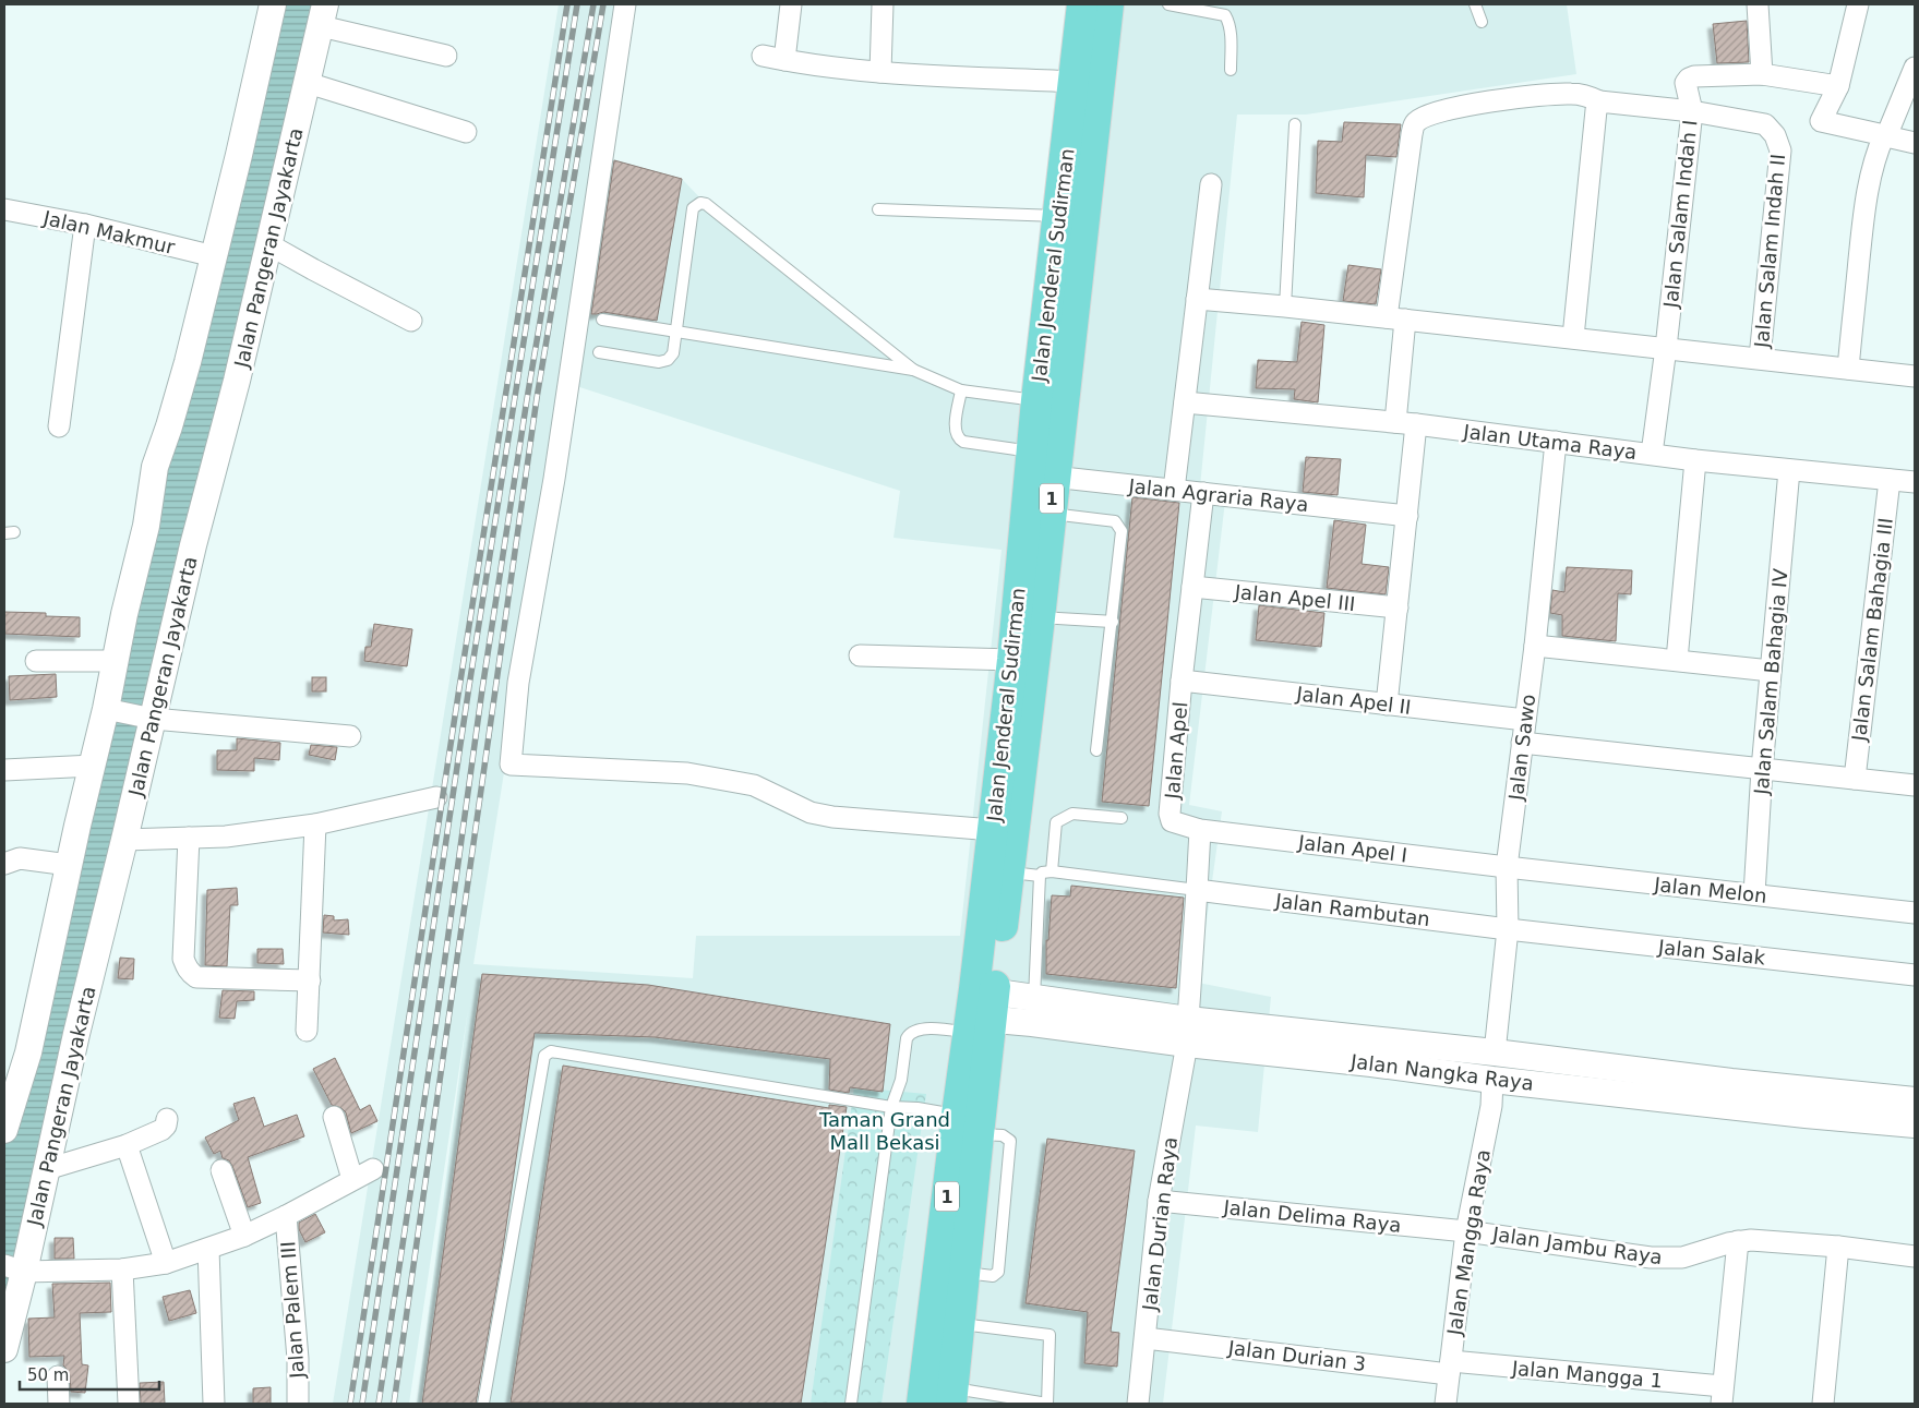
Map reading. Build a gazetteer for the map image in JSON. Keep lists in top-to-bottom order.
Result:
{
  "streets": {
    "highway": ["Jalan Jenderal Sudirman", "1"],
    "street": [
      "Jalan Salam Indah I",
      "Jalan Makmur",
      "Jalan Pangeran Jayakarta",
      "Jalan Salam Indah II",
      "Jalan Utama Raya",
      "Jalan Agraria Raya",
      "Jalan Apel III",
      "Jalan Salam Bahagia III",
      "Jalan Salam Bahagia IV",
      "Jalan Apel II",
      "Jalan Sawo",
      "Jalan Apel",
      "Jalan Apel I",
      "Jalan Melon",
      "Jalan Rambutan",
      "Jalan Salak",
      "Jalan Nangka Raya",
      "Jalan Delima Raya",
      "Jalan Durian Raya",
      "Jalan Mangga Raya",
      "Jalan Jambu Raya",
      "Jalan Palem III",
      "Jalan Durian 3",
      "Jalan Mangga 1"
    ]
  },
  "crossings": [
    ["Jalan Salam Indah I", "Jalan Salam Indah II"],
    ["Jalan Salam Indah I", "Jalan Utama Raya"],
    ["Jalan Jenderal Sudirman", "Jalan Agraria Raya"],
    ["Jalan Jenderal Sudirman", "Jalan Nangka Raya"],
    ["Jalan Utama Raya", "Jalan Salam Bahagia III"],
    ["Jalan Utama Raya", "Jalan Salam Bahagia IV"],
    ["Jalan Utama Raya", "Jalan Sawo"],
    ["Jalan Agraria Raya", "Jalan Apel"],
    ["Jalan Apel III", "Jalan Apel"],
    ["Jalan Salam Bahagia IV", "Jalan Melon"],
    ["Jalan Apel II", "Jalan Sawo"],
    ["Jalan Apel II", "Jalan Apel"],
    ["Jalan Sawo", "Jalan Apel I"],
    ["Jalan Sawo", "Jalan Melon"],
    ["Jalan Sawo", "Jalan Rambutan"],
    ["Jalan Sawo", "Jalan Salak"],
    ["Jalan Sawo", "Jalan Nangka Raya"],
    ["Jalan Apel", "Jalan Apel I"],
    ["Jalan Apel I", "Jalan Melon"],
    ["Jalan Rambutan", "Jalan Salak"],
    ["Jalan Nangka Raya", "Jalan Durian Raya"],
    ["Jalan Nangka Raya", "Jalan Mangga Raya"],
    ["Jalan Delima Raya", "Jalan Durian Raya"],
    ["Jalan Delima Raya", "Jalan Mangga Raya"],
    ["Jalan Delima Raya", "Jalan Jambu Raya"],
    ["Jalan Durian Raya", "Jalan Durian 3"],
    ["Jalan Mangga Raya", "Jalan Jambu Raya"],
    ["Jalan Mangga Raya", "Jalan Durian 3"],
    ["Jalan Mangga Raya", "Jalan Mangga 1"],
    ["Jalan Durian 3", "Jalan Mangga 1"]
  ],
  "parks": ["Taman Grand Mall Bekasi"],
  "scale_bar": "50 m"
}
